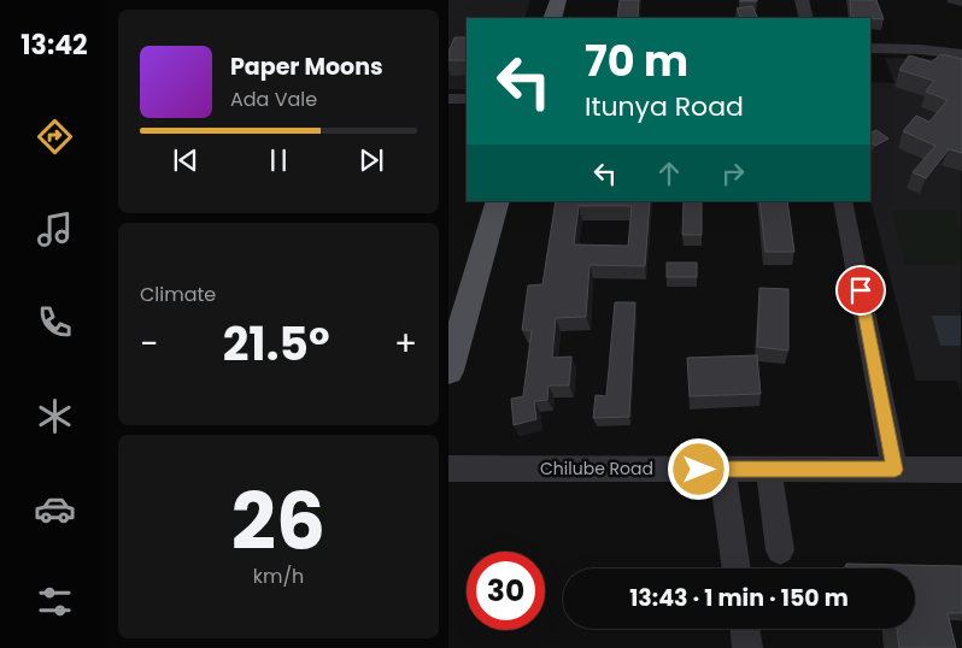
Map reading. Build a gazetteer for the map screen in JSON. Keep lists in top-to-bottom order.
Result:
{
  "streets": {
    "street": ["Chilube Road"]
  },
  "page": {
    "tabs": "13:42",
    "turn": ["70 m", "Itunya Road"],
    "song": ["Paper Moons", "Ada Vale"],
    "tile": [
      "Climate",
      ["26", "km/h"]
    ],
    "heat": ["−", "21.5°", "+"],
    "limit": "30",
    "trip": "13:43 · 1 min · 150 m"
  }
}
